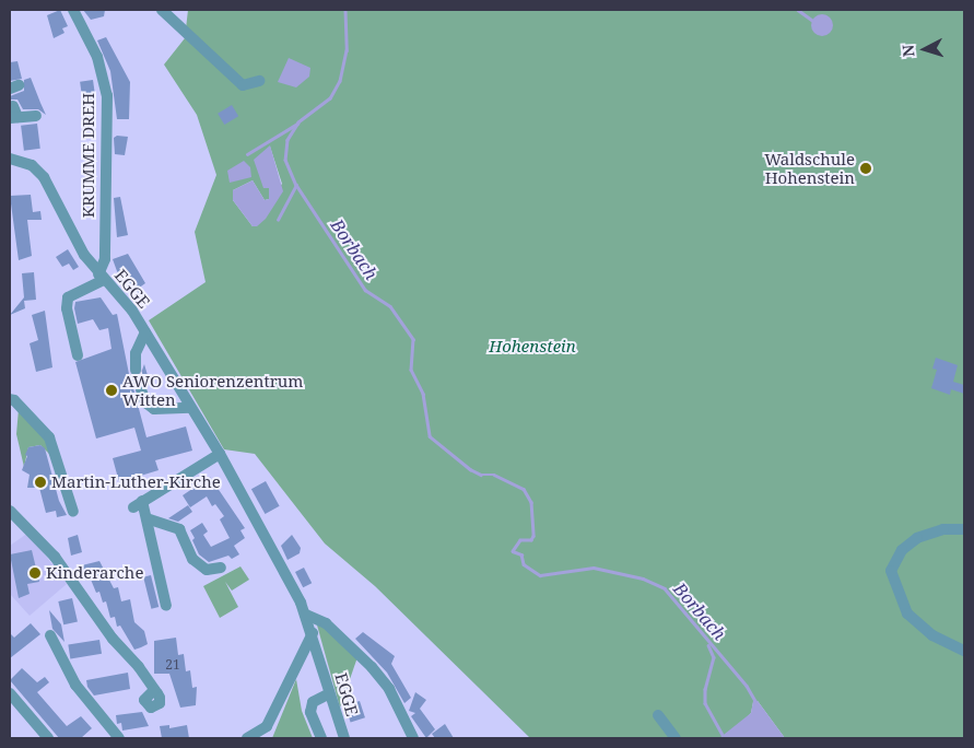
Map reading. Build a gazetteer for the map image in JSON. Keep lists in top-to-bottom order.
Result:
{
  "streets": {
    "street": ["KRUMME DREH", "EGGE"]
  },
  "crossings": [
    ["KRUMME DREH", "EGGE"]
  ],
  "water": ["Borbach"],
  "parks": ["Hohenstein"],
  "places": [
    "Waldschule Hohenstein",
    "AWO Seniorenzentrum Witten",
    "Martin-Luther-Kirche",
    "Kinderarche"
  ],
  "house_numbers": ["21"],
  "north": "left"
}
